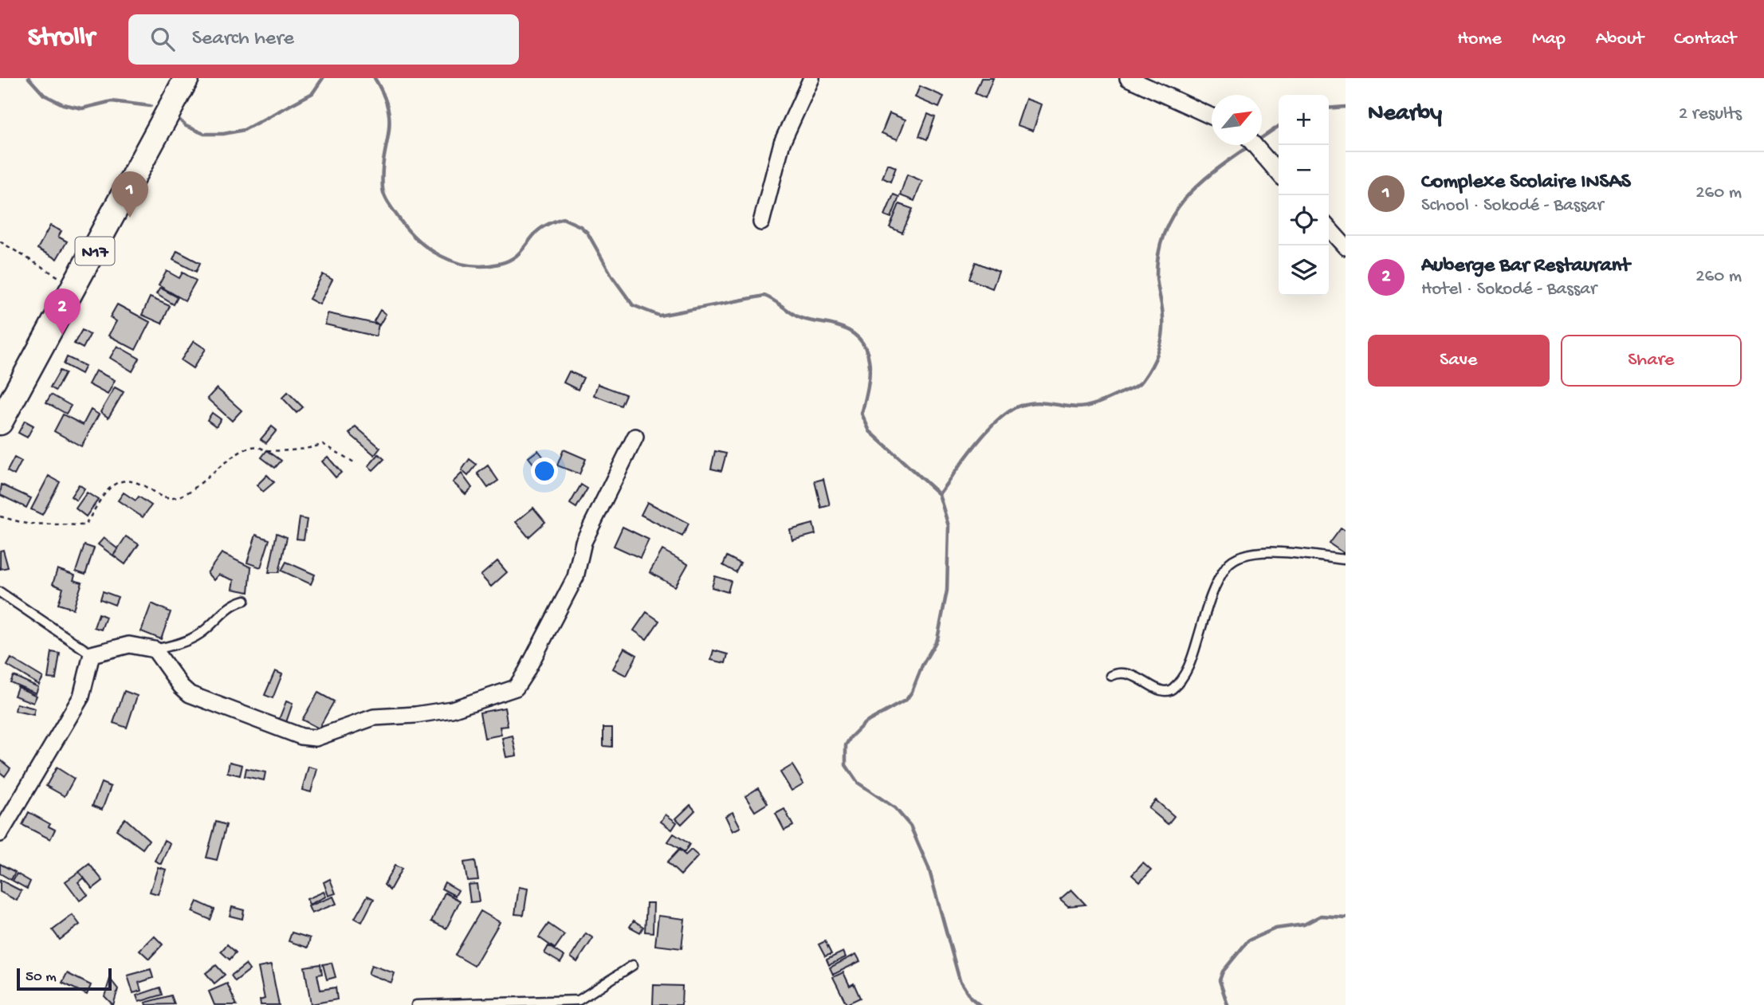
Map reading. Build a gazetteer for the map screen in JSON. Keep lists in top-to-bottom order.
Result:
{
  "streets": {
    "main road": ["N17"]
  },
  "scale_bar": "50 m",
  "north": "top right",
  "page": {
    "header": "Strollr",
    "search": "Search here",
    "nav": [
      "Home",
      "Map",
      "About",
      "Contact"
    ],
    "heading": ["Nearby", "2 results"],
    "map_buttons": ["+", "−"],
    "list": [
      {
        "mark": "1",
        "name": "Complexe Scolaire INSAS",
        "note": "School · Sokodé - Bassar",
        "value": "260 m"
      },
      {
        "mark": "2",
        "name": "Auberge Bar Restaurant",
        "note": "Hotel · Sokodé - Bassar",
        "value": "260 m"
      }
    ],
    "pins": ["1", "2"],
    "buttons": ["Save", "Share"],
    "scale": "50 m"
  }
}
